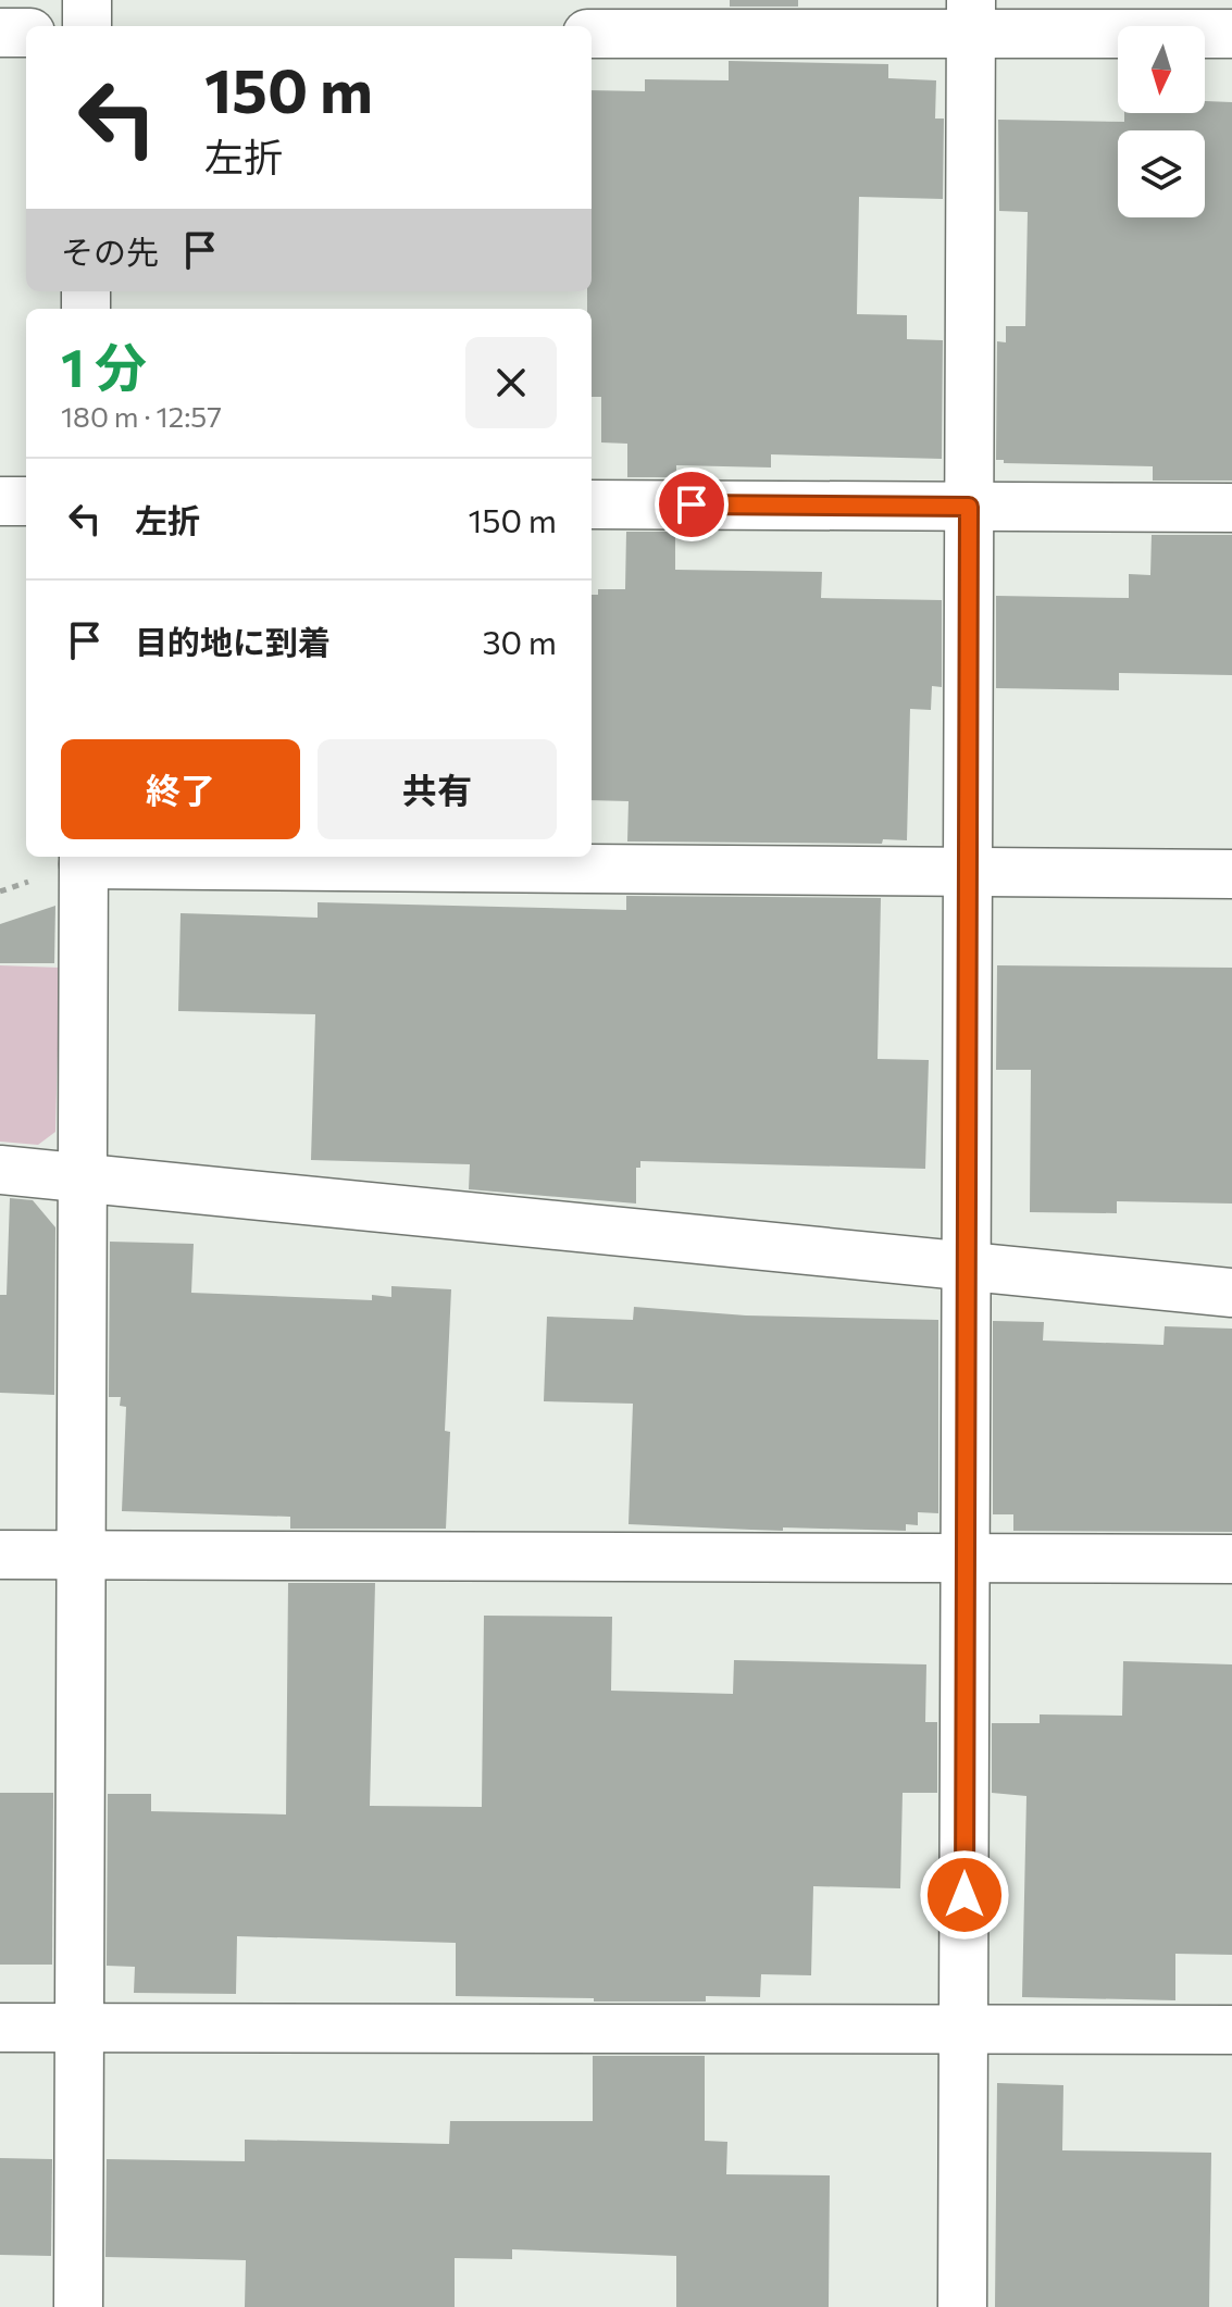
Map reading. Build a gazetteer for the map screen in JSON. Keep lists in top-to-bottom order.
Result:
{
  "north": "bottom",
  "page": {
    "turn": ["150 m", "左折"],
    "then": "その先",
    "heading": ["1 分", "180 m · 12:57"],
    "list": [
      {
        "name": "左折",
        "value": "150 m"
      },
      {
        "name": "目的地に到着",
        "value": "30 m"
      }
    ],
    "buttons": ["終了", "共有"]
  }
}
